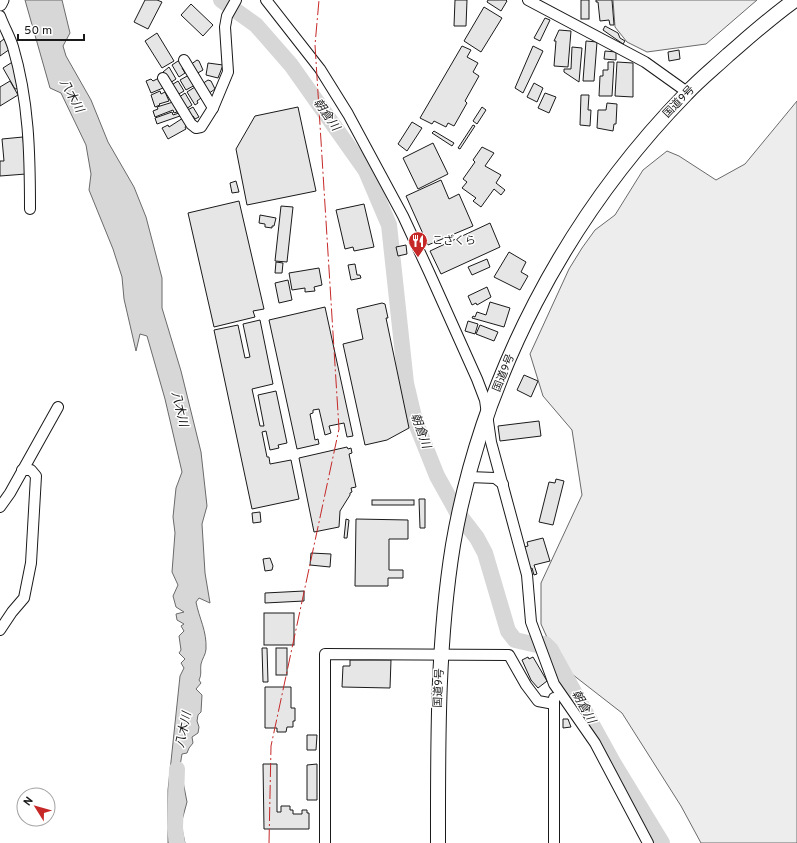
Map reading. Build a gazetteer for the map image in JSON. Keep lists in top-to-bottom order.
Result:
{
  "streets": {
    "highway": ["国道9号"]
  },
  "water": ["八木川", "朝倉川"],
  "places": {
    "restaurant": ["こざくら"]
  },
  "scale_bar": "50 m",
  "north": "top left"
}
